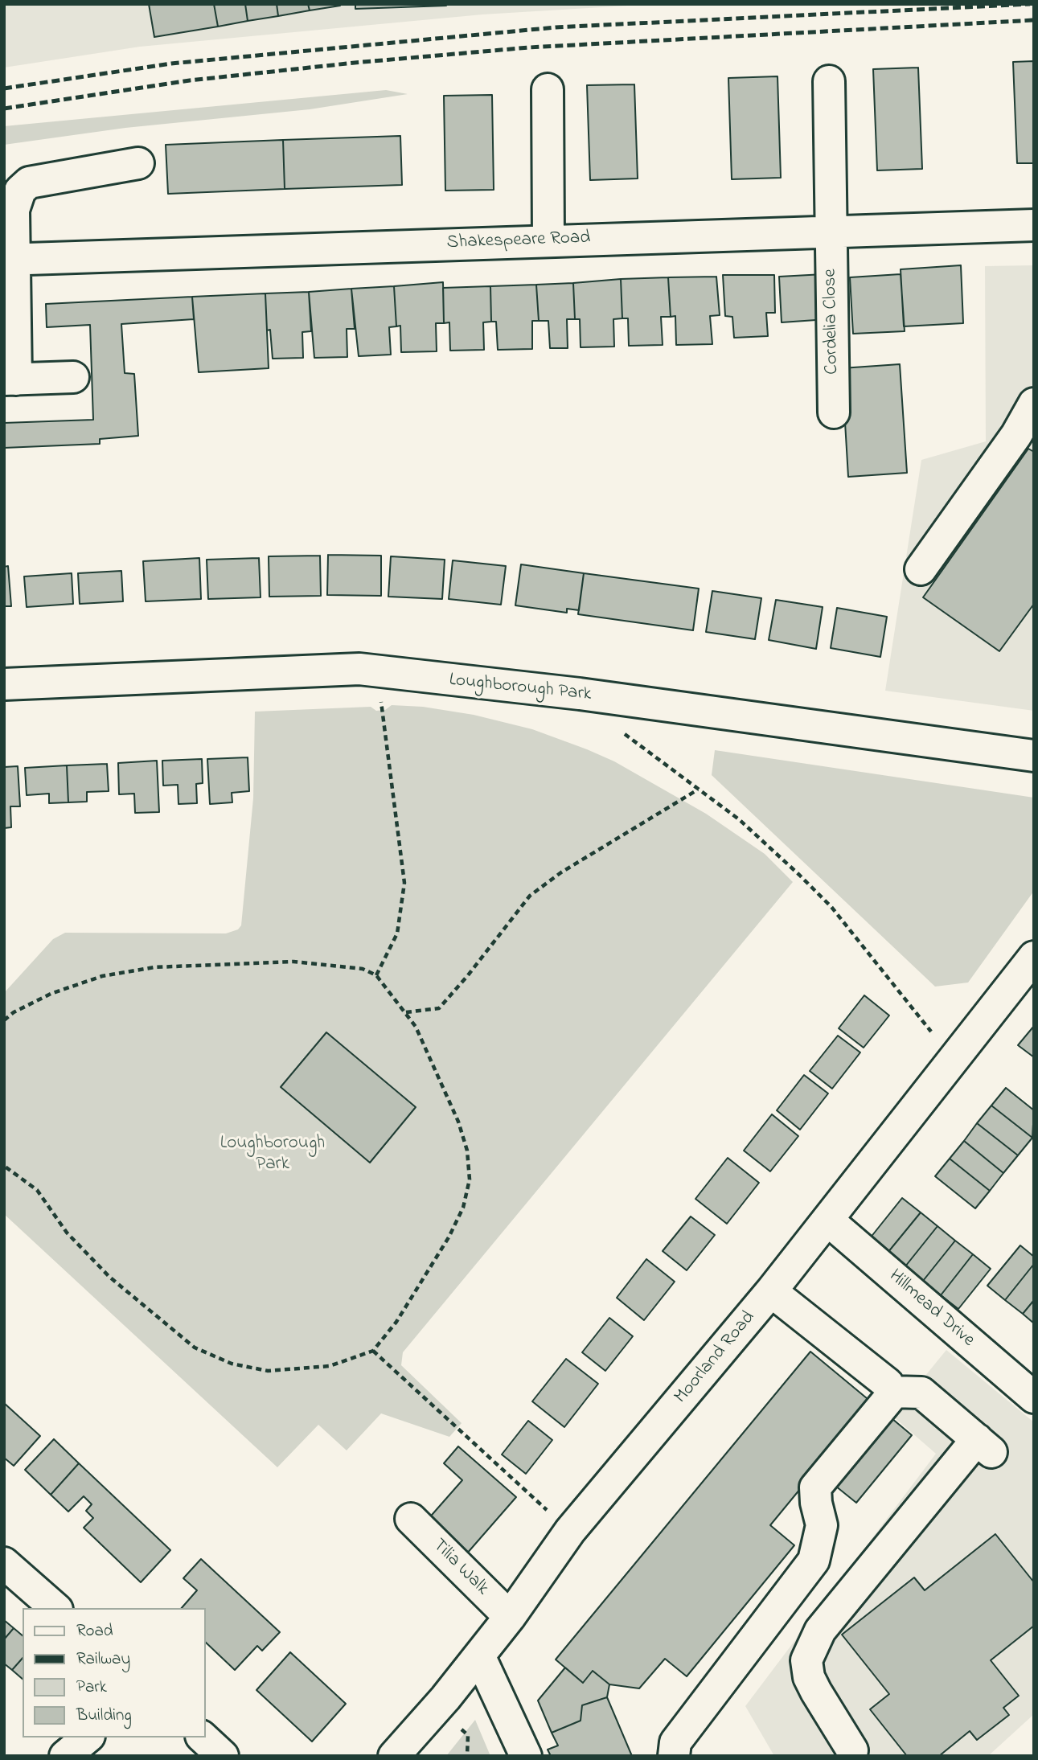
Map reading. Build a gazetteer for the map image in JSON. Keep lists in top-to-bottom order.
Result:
{
  "streets": {
    "street": [
      "Shakespeare Road",
      "Cordelia Close",
      "Loughborough Park",
      "Hillmead Drive",
      "Moorland Road",
      "Tilia Walk"
    ]
  },
  "crossings": [
    ["Shakespeare Road", "Cordelia Close"],
    ["Hillmead Drive", "Moorland Road"],
    ["Moorland Road", "Tilia Walk"]
  ],
  "parks": ["Loughborough Park"],
  "legend": [
    "Road",
    "Railway",
    "Park",
    "Building"
  ]
}
